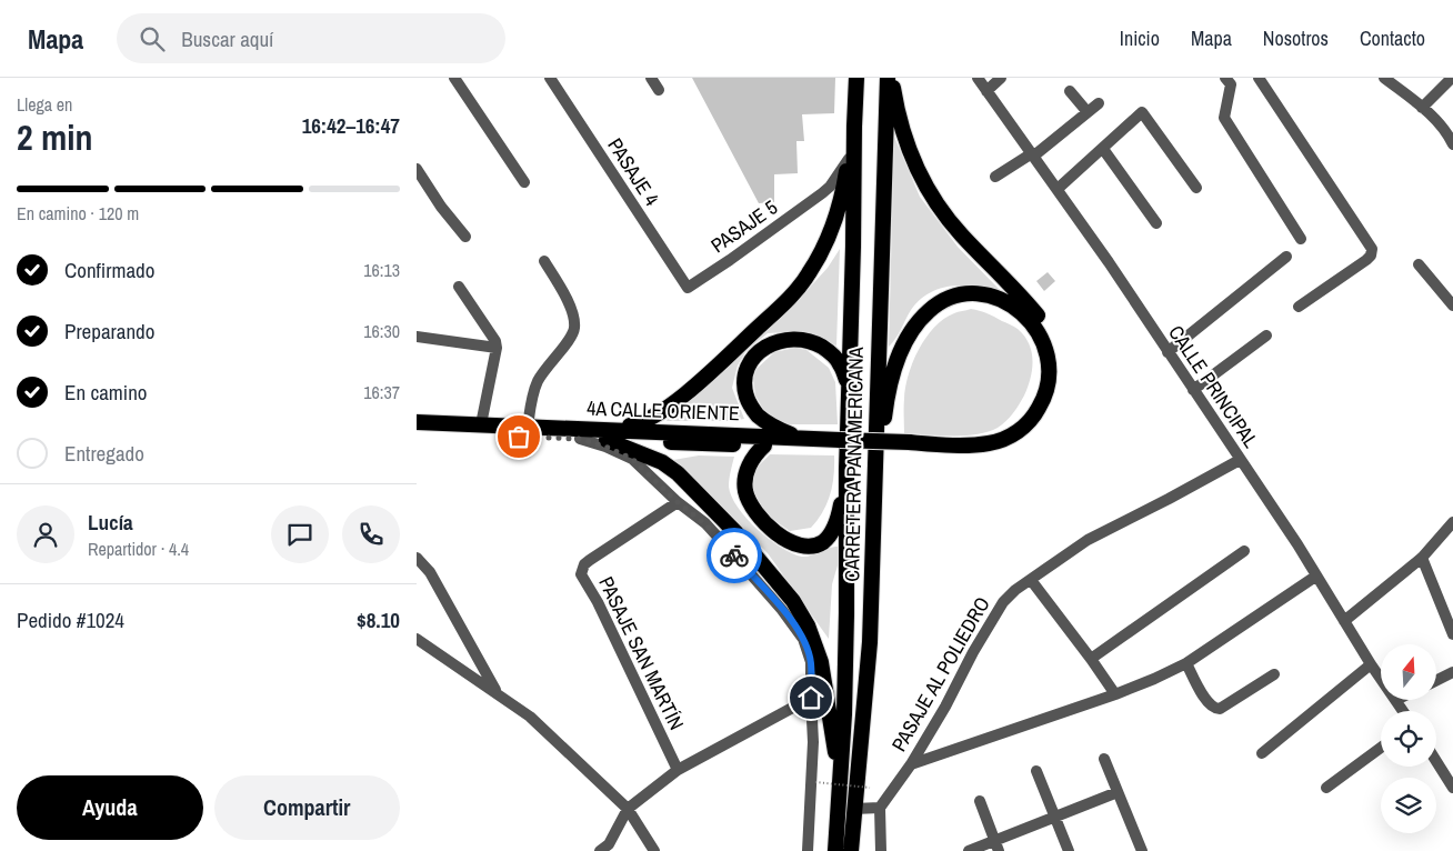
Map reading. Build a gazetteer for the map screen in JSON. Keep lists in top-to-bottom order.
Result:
{
  "streets": {
    "highway": ["4A CALLE ORIENTE", "CARRETERA PANAMERICANA"],
    "street": [
      "PASAJE 4",
      "PASAJE 5",
      "CALLE PRINCIPAL",
      "PASAJE SAN MARTÍN",
      "PASAJE AL POLIEDRO"
    ]
  },
  "crossings": [
    ["PASAJE 4", "PASAJE 5"],
    ["CALLE PRINCIPAL", "PASAJE AL POLIEDRO"]
  ],
  "north": "top",
  "page": {
    "header": "Mapa",
    "search": "Buscar aquí",
    "nav": [
      "Inicio",
      "Mapa",
      "Nosotros",
      "Contacto"
    ],
    "heading": ["2 min", "Llega en", "16:42–16:47"],
    "panel": [
      "Lucía",
      "Repartidor · 4.4",
      "Pedido #1024",
      "$8.10"
    ],
    "bar": "En camino · 120 m",
    "list": [
      ["Confirmado", "16:13"],
      ["Preparando", "16:30"],
      ["En camino", "16:37"],
      "Entregado"
    ],
    "buttons": ["Ayuda", "Compartir"]
  }
}
